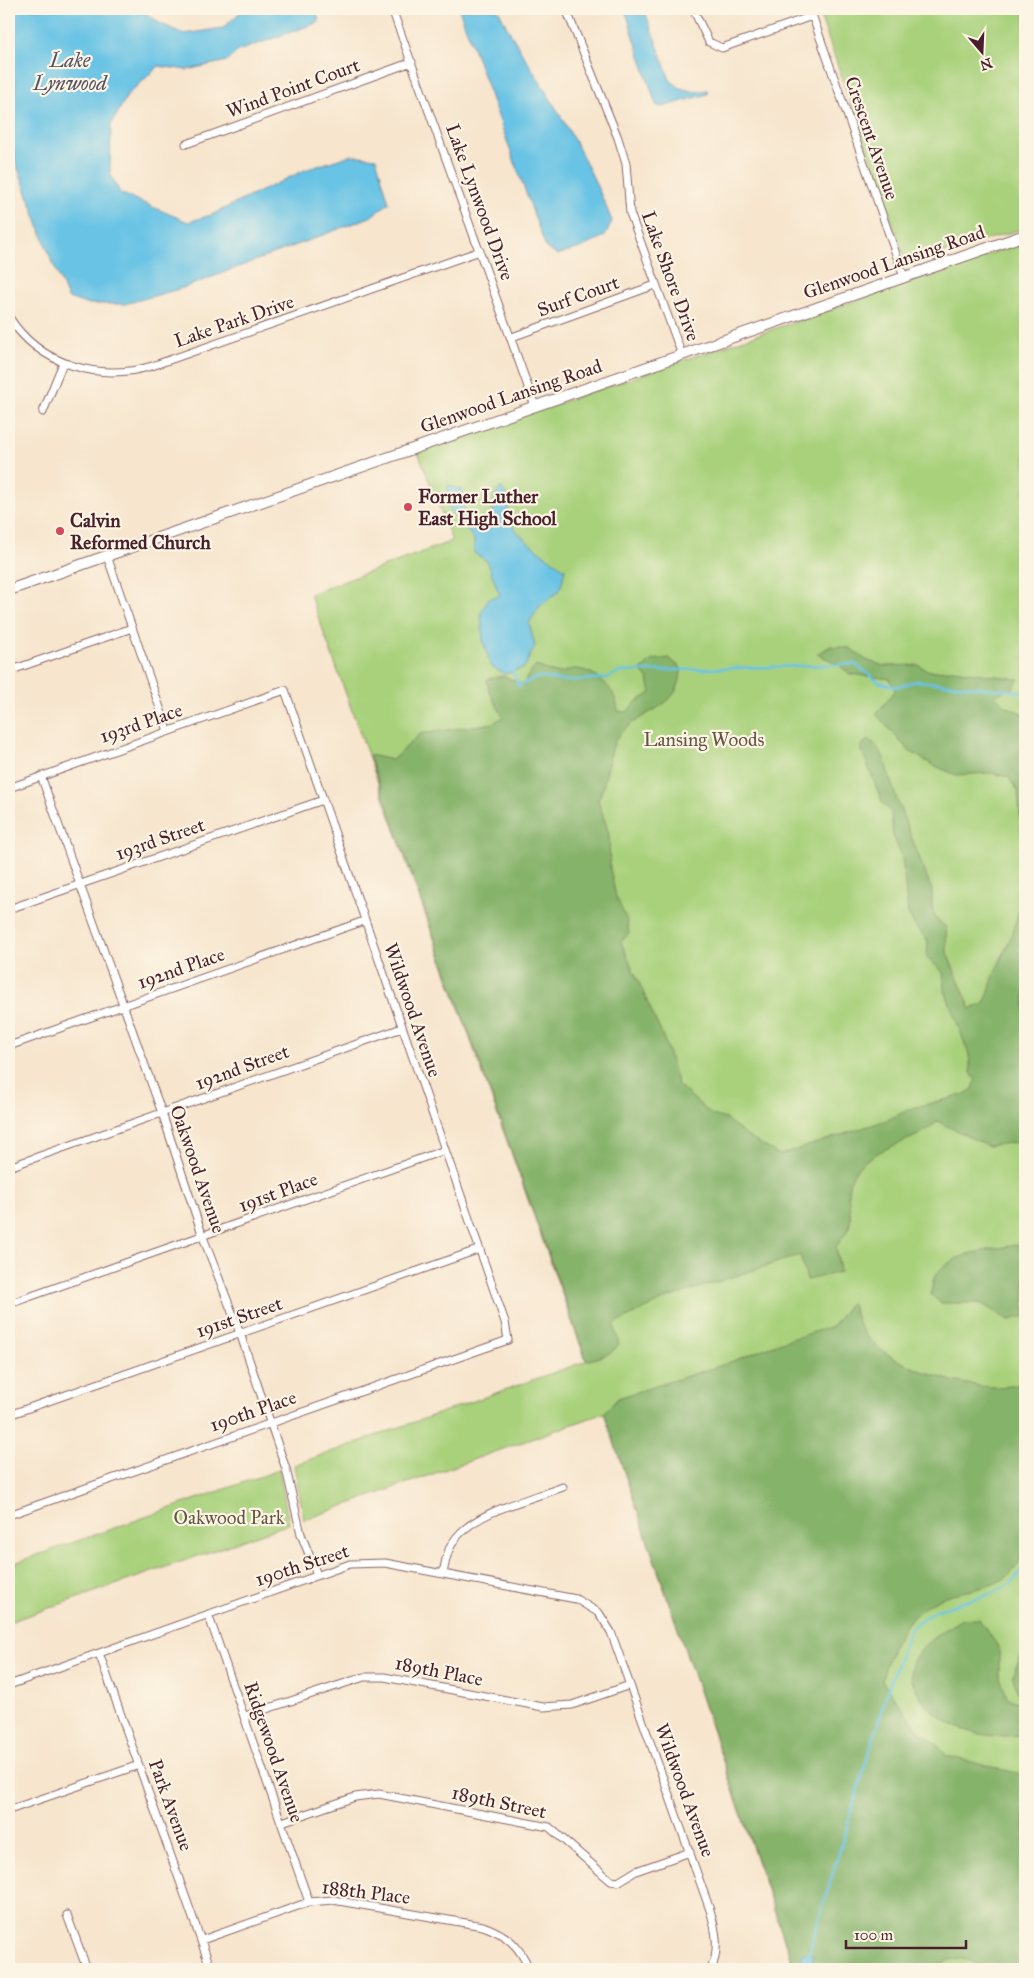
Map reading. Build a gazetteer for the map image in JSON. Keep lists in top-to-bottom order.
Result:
{
  "streets": {
    "main road": ["Glenwood Lansing Road"],
    "street": [
      "Wind Point Court",
      "Crescent Avenue",
      "Lake Lynwood Drive",
      "Lake Shore Drive",
      "Surf Court",
      "Lake Park Drive",
      "193rd Place",
      "193rd Street",
      "192nd Place",
      "Wildwood Avenue",
      "192nd Street",
      "Oakwood Avenue",
      "191st Place",
      "191st Street",
      "190th Place",
      "190th Street",
      "189th Place",
      "Ridgewood Avenue",
      "189th Street",
      "Park Avenue",
      "188th Place"
    ]
  },
  "crossings": [
    ["Wind Point Court", "Lake Lynwood Drive"],
    ["Crescent Avenue", "Glenwood Lansing Road"],
    ["Lake Lynwood Drive", "Glenwood Lansing Road"],
    ["Lake Lynwood Drive", "Surf Court"],
    ["Lake Lynwood Drive", "Lake Park Drive"],
    ["Glenwood Lansing Road", "Lake Shore Drive"],
    ["Lake Shore Drive", "Surf Court"],
    ["193rd Place", "Wildwood Avenue"],
    ["193rd Place", "Oakwood Avenue"],
    ["193rd Street", "Wildwood Avenue"],
    ["193rd Street", "Oakwood Avenue"],
    ["192nd Place", "Wildwood Avenue"],
    ["192nd Place", "Oakwood Avenue"],
    ["Wildwood Avenue", "192nd Street"],
    ["Wildwood Avenue", "191st Place"],
    ["Wildwood Avenue", "191st Street"],
    ["Wildwood Avenue", "190th Place"],
    ["Wildwood Avenue", "190th Street"],
    ["Wildwood Avenue", "189th Place"],
    ["Wildwood Avenue", "189th Street"],
    ["192nd Street", "Oakwood Avenue"],
    ["Oakwood Avenue", "191st Place"],
    ["Oakwood Avenue", "191st Street"],
    ["Oakwood Avenue", "190th Place"],
    ["Oakwood Avenue", "190th Street"],
    ["190th Street", "Ridgewood Avenue"],
    ["190th Street", "Park Avenue"],
    ["189th Place", "Ridgewood Avenue"],
    ["Ridgewood Avenue", "189th Street"],
    ["Ridgewood Avenue", "188th Place"],
    ["Park Avenue", "188th Place"]
  ],
  "water": ["Lake Lynwood"],
  "parks": ["Lansing Woods", "Oakwood Park"],
  "places": ["Former Luther East High School", "Calvin Reformed Church"],
  "scale_bar": "100 m",
  "north": "bottom"
}
